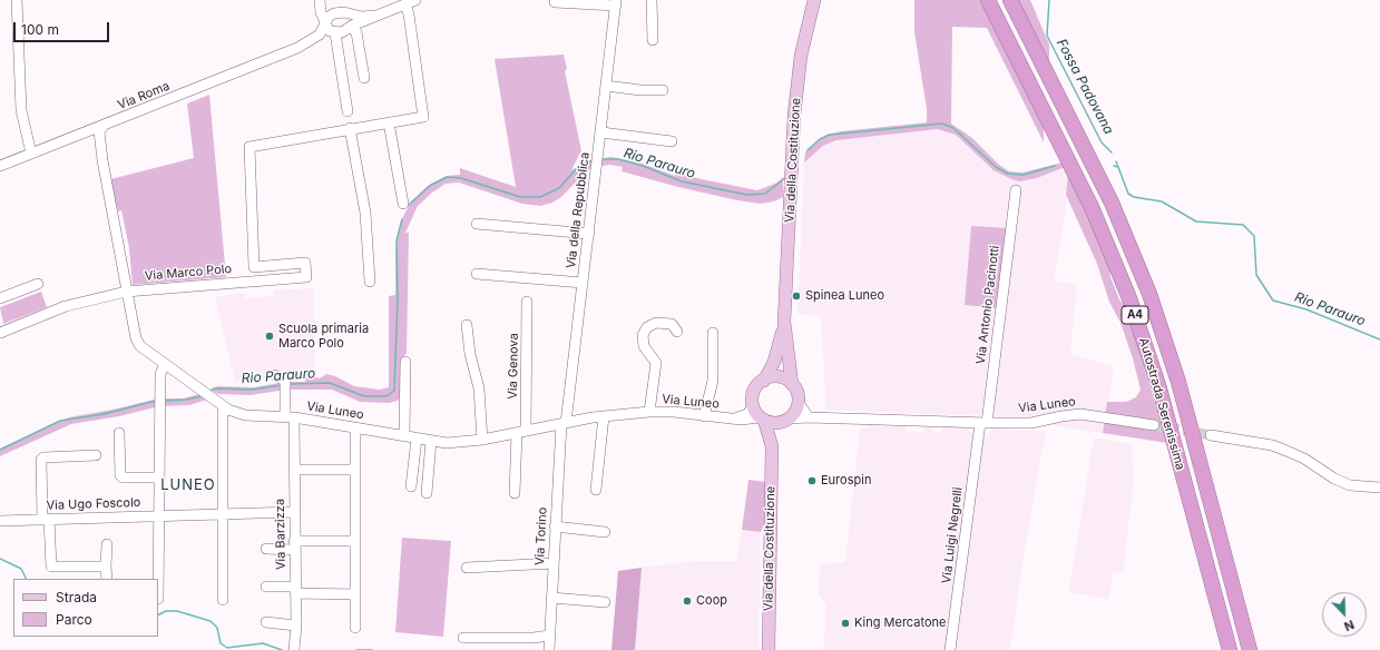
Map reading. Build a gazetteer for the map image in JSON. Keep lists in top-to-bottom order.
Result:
{
  "streets": {
    "highway": ["A4", "Autostrada Serenissima"],
    "main road": ["Via della Costituzione"],
    "street": [
      "Via Roma",
      "Via della Repubblica",
      "Via Marco Polo",
      "Via Antonio Pacinotti",
      "Via Genova",
      "Via Luneo",
      "Via Ugo Foscolo",
      "Via Barzizza",
      "Via Luigi Negrelli",
      "Via Torino"
    ]
  },
  "crossings": [
    ["Via Roma", "Via Luneo"],
    ["Via della Costituzione", "Via Luneo"],
    ["Via della Repubblica", "Via Luneo"],
    ["Via della Repubblica", "Via Torino"],
    ["Via Marco Polo", "Via Luneo"],
    ["Via Antonio Pacinotti", "Via Luneo"],
    ["Via Antonio Pacinotti", "Via Luigi Negrelli"],
    ["Via Genova", "Via Luneo"],
    ["Via Luneo", "Via Barzizza"],
    ["Via Luneo", "Via Luigi Negrelli"],
    ["Via Luneo", "Via Torino"],
    ["Via Ugo Foscolo", "Via Barzizza"]
  ],
  "districts": ["LUNEO"],
  "water": ["Fossa Padovana", "Rio Parauro"],
  "places": [
    "Spinea Luneo",
    "Scuola primaria Marco Polo",
    "Eurospin",
    "Coop",
    "King Mercatone"
  ],
  "legend": ["Strada", "Parco"],
  "scale_bar": "100 m",
  "north": "bottom right"
}
